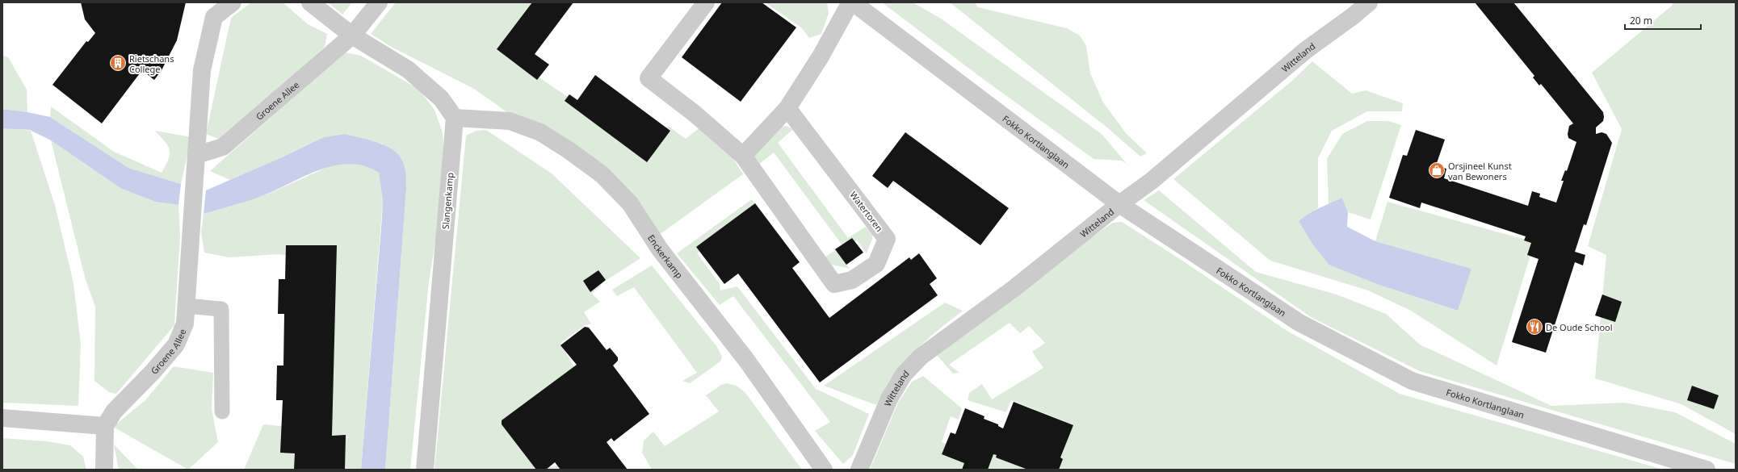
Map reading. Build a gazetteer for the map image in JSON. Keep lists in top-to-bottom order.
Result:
{
  "streets": {
    "street": [
      "Witteland",
      "Groene Allee",
      "Fokko Kortlanglaan",
      "Slangenkamp",
      "Watertoren",
      "Enckerkamp"
    ]
  },
  "crossings": [
    ["Witteland", "Fokko Kortlanglaan"],
    ["Slangenkamp", "Enckerkamp"]
  ],
  "places": {
    "building": ["Rietschans College"],
    "shop": ["Orsjineel Kunst van Bewoners"],
    "restaurant": ["De Oude School"]
  },
  "scale_bar": "20 m"
}
